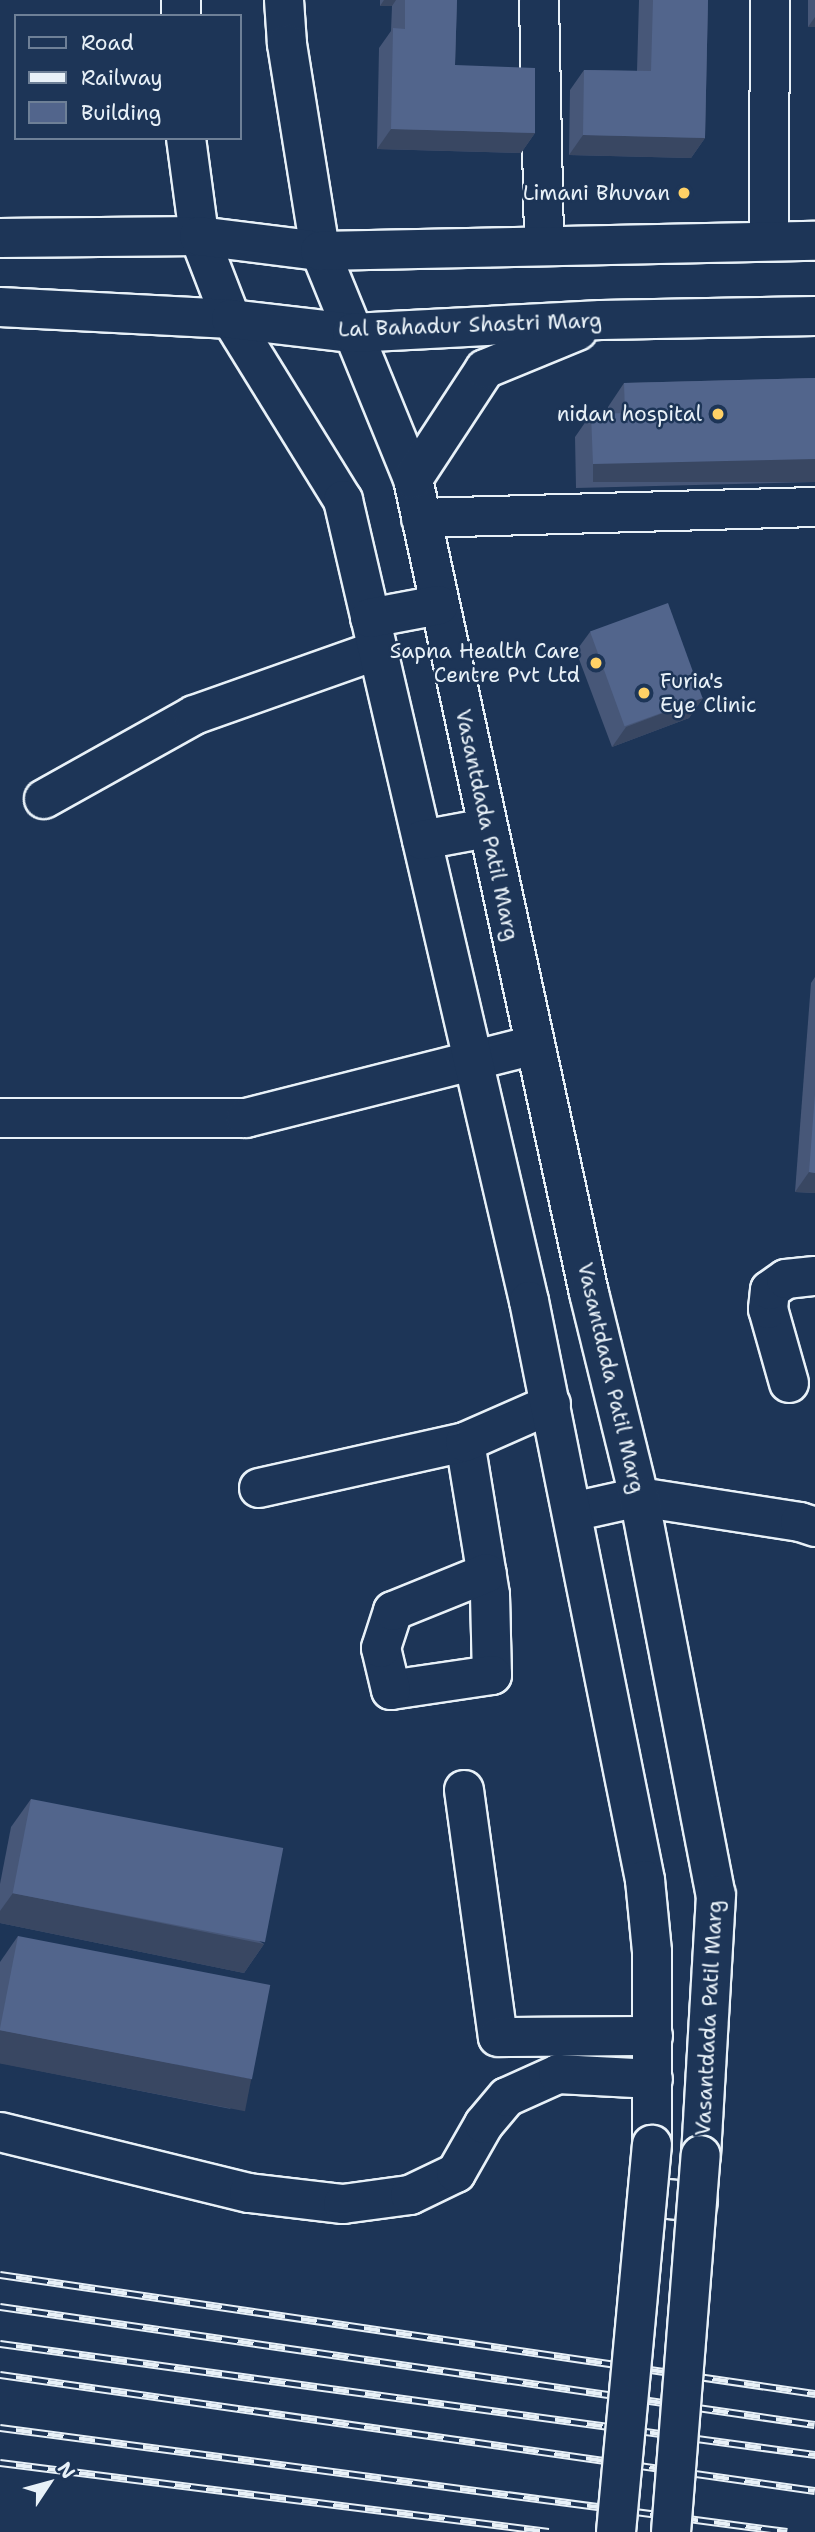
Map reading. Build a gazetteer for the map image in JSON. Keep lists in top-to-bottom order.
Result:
{
  "streets": {
    "main road": ["Lal Bahadur Shastri Marg", "Vasantdada Patil Marg"]
  },
  "crossings": [
    ["Lal Bahadur Shastri Marg", "Vasantdada Patil Marg"]
  ],
  "places": [
    "Limani Bhuvan",
    "nidan hospital",
    "Sapna Health Care Centre Pvt Ltd",
    "Furia's Eye Clinic"
  ],
  "legend": ["Road", "Railway", "Building"],
  "north": "top right"
}
